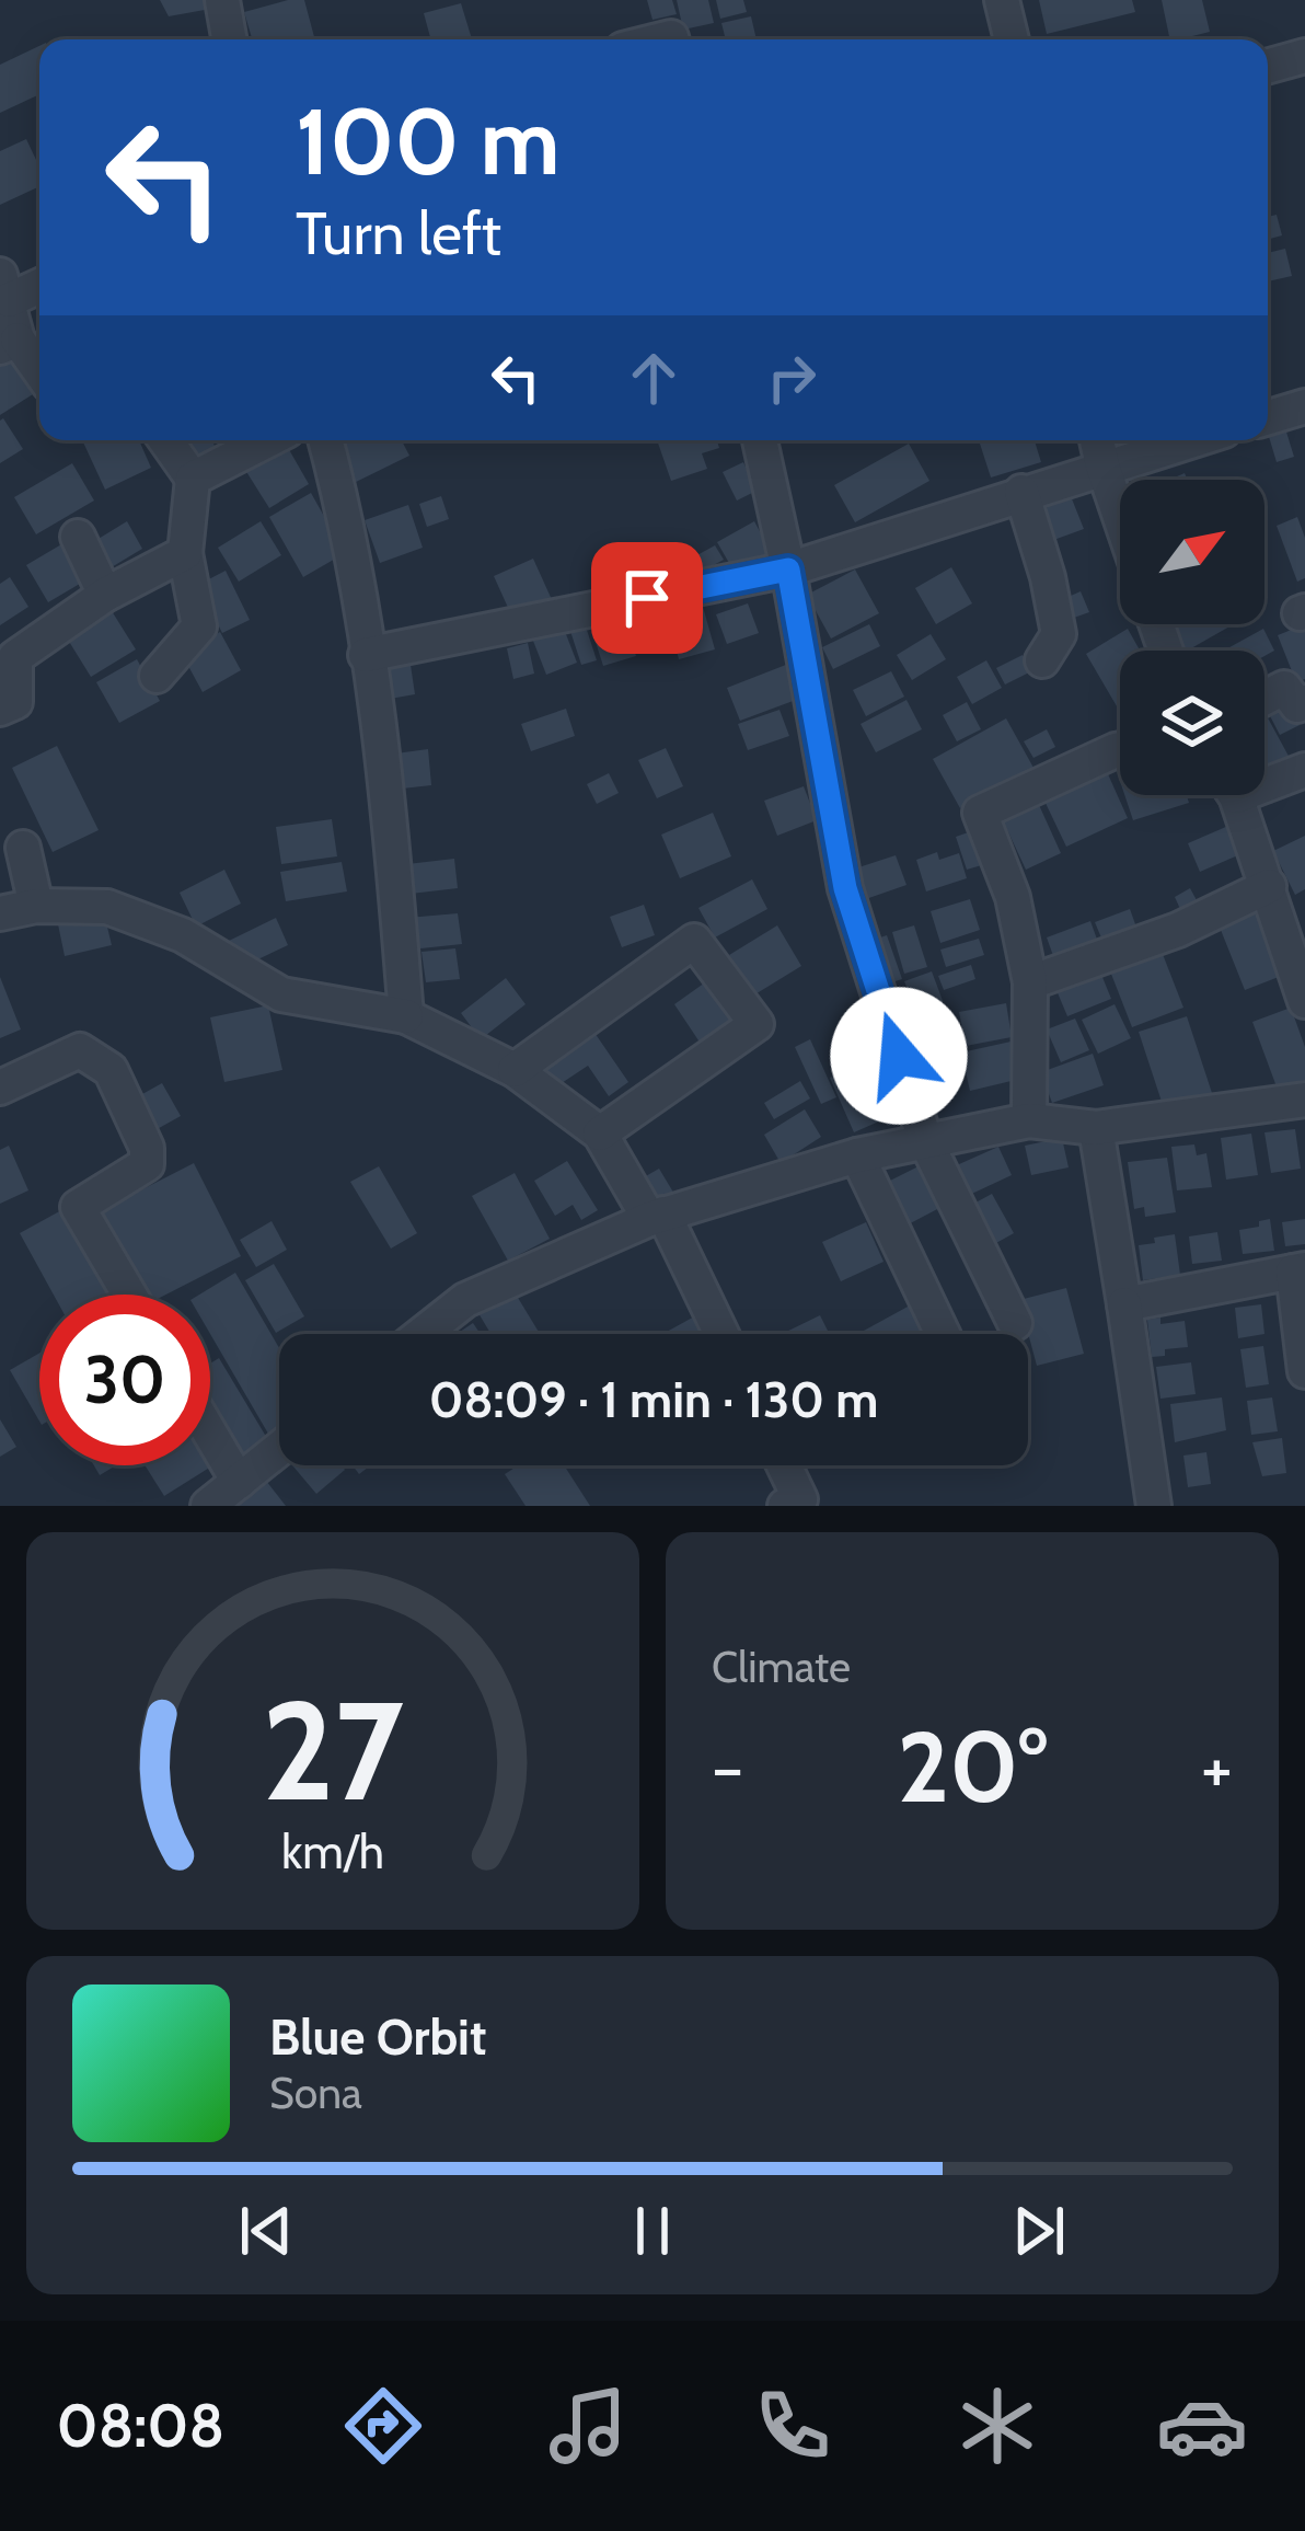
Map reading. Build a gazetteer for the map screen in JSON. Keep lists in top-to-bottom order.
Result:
{
  "north": "top right",
  "page": {
    "turn": ["100 m", "Turn left"],
    "limit": "30",
    "trip": "08:09 · 1 min · 130 m",
    "tile": "Climate",
    "heat": ["−", "20°", "+"],
    "song": ["Blue Orbit", "Sona"],
    "tabs": "08:08",
    "gauge": ["27", "km/h"]
  }
}
